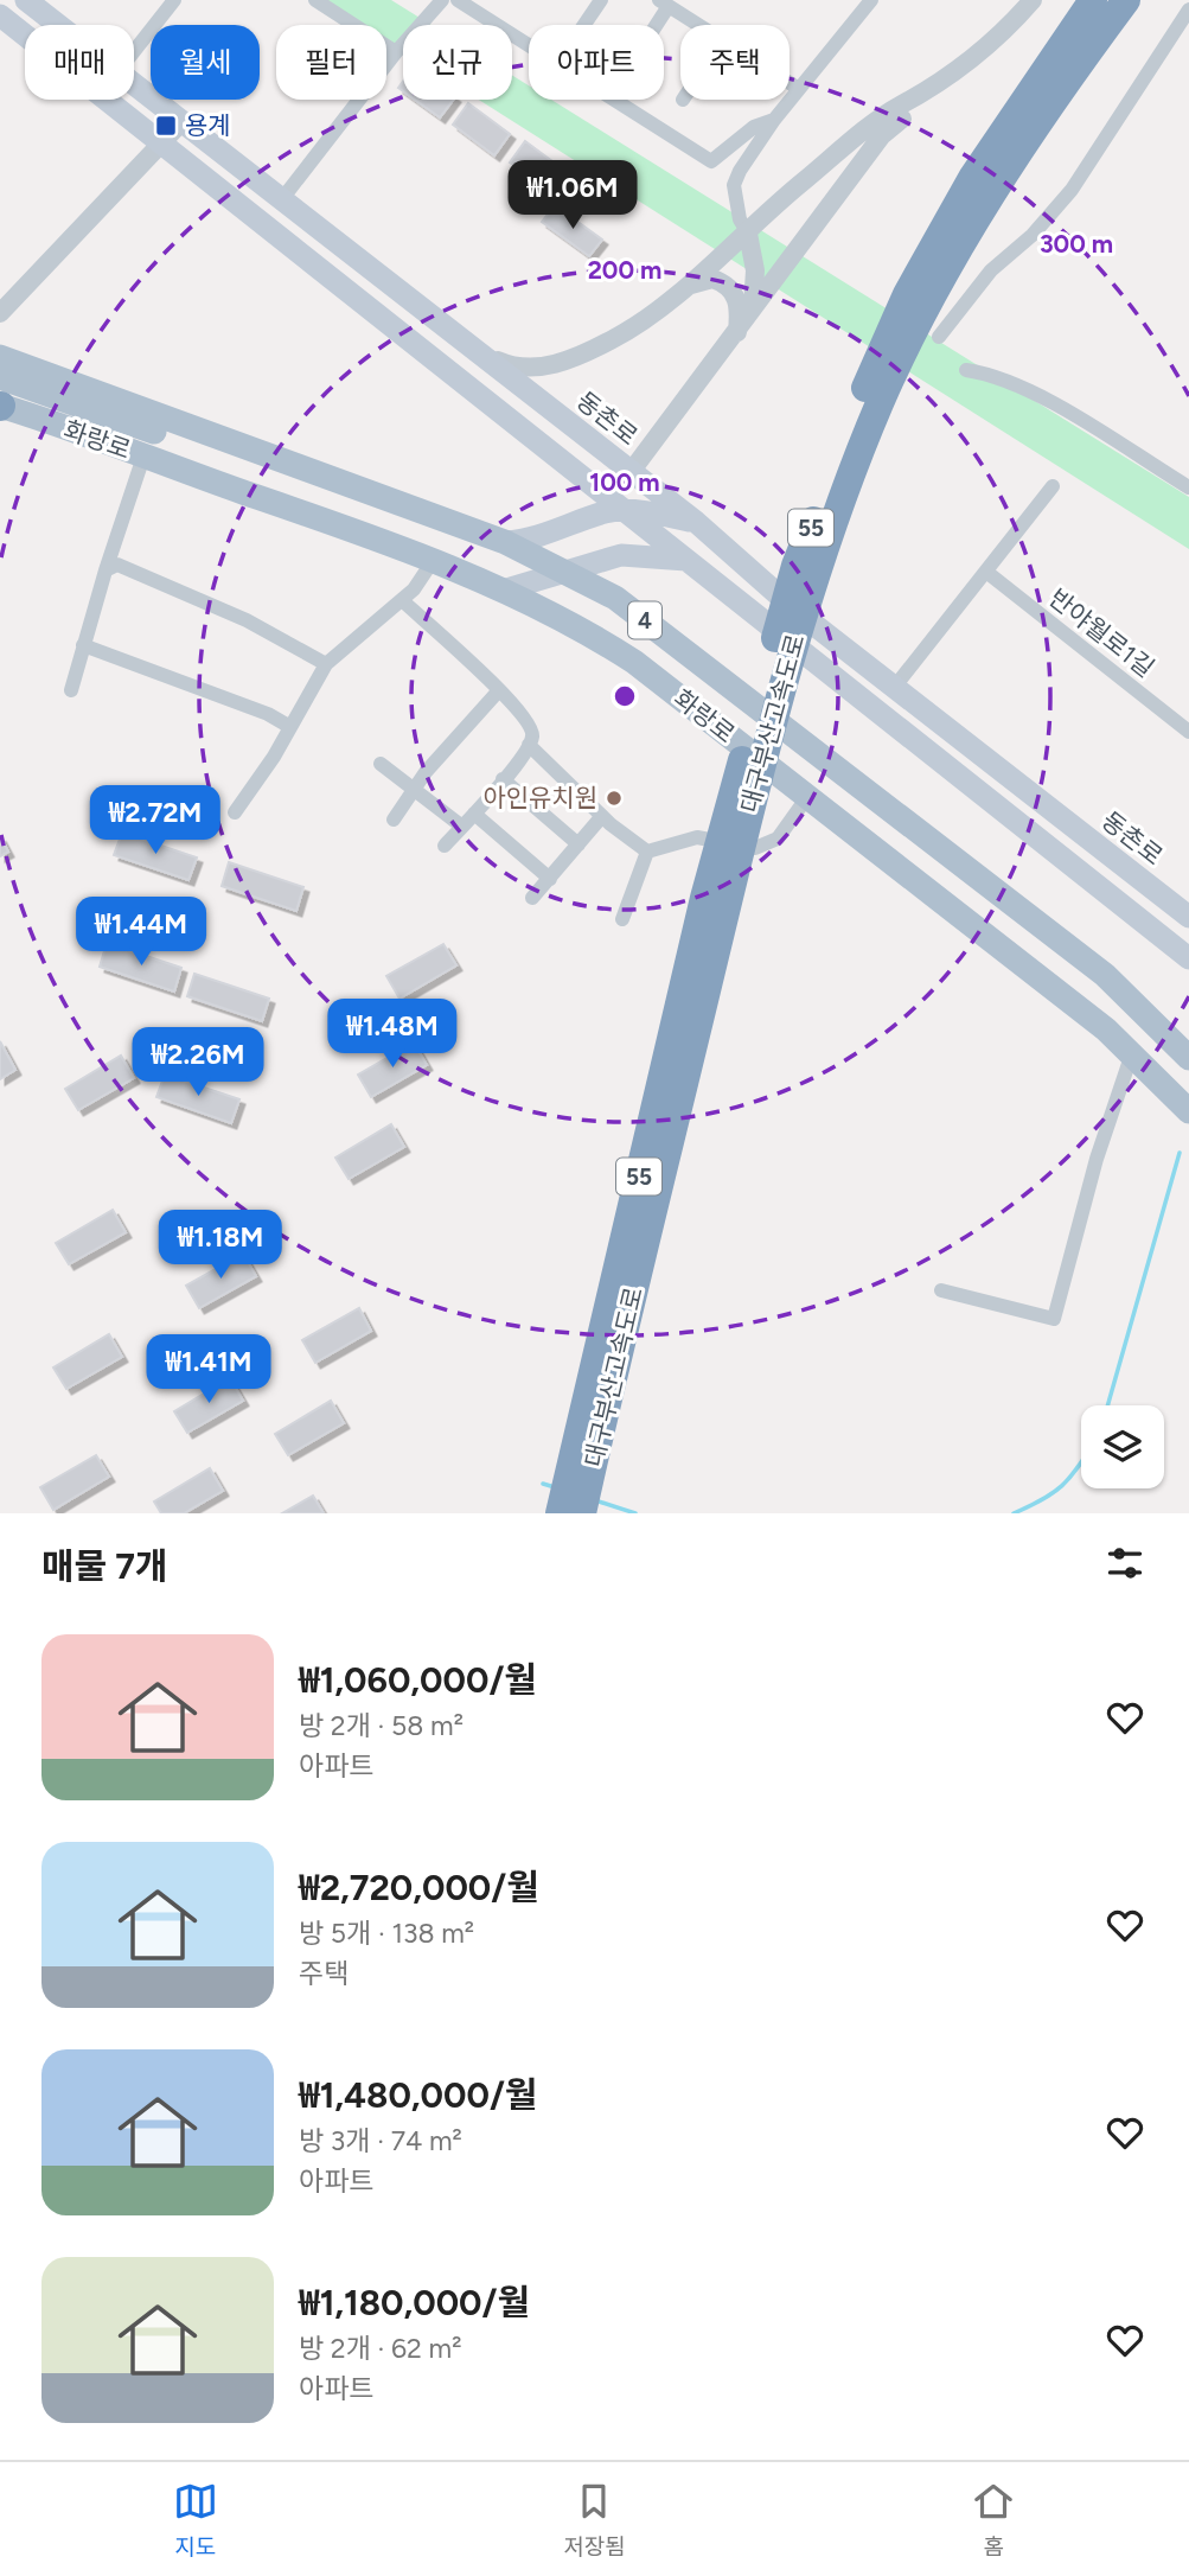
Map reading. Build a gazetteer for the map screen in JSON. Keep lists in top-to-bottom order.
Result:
{
  "streets": {
    "highway": ["55", "대구부산고속도로"],
    "main road": ["동촌로", "화랑로", "4"],
    "street": ["반야월로1길"]
  },
  "places": {
    "transit": ["용계"],
    "other": ["아인유치원"]
  },
  "page": {
    "chip": [
      "매매",
      "월세",
      "필터",
      "신규",
      "아파트",
      "주택"
    ],
    "price": [
      "₩1.06M",
      "₩2.72M",
      "₩1.44M",
      "₩1.48M",
      "₩2.26M",
      "₩1.18M",
      "₩1.41M"
    ],
    "heading": "매물 7개",
    "list": [
      {
        "name": "₩1,060,000/월",
        "note": "방 2개 · 58 m² · 아파트"
      },
      {
        "name": "₩2,720,000/월",
        "note": "방 5개 · 138 m² · 주택"
      },
      {
        "name": "₩1,480,000/월",
        "note": "방 3개 · 74 m² · 아파트"
      },
      {
        "name": "₩1,180,000/월",
        "note": "방 2개 · 62 m² · 아파트"
      }
    ],
    "tabs": ["지도", "저장됨", "홈"]
  },
  "rings": ["300 m", "200 m", "100 m"]
}
